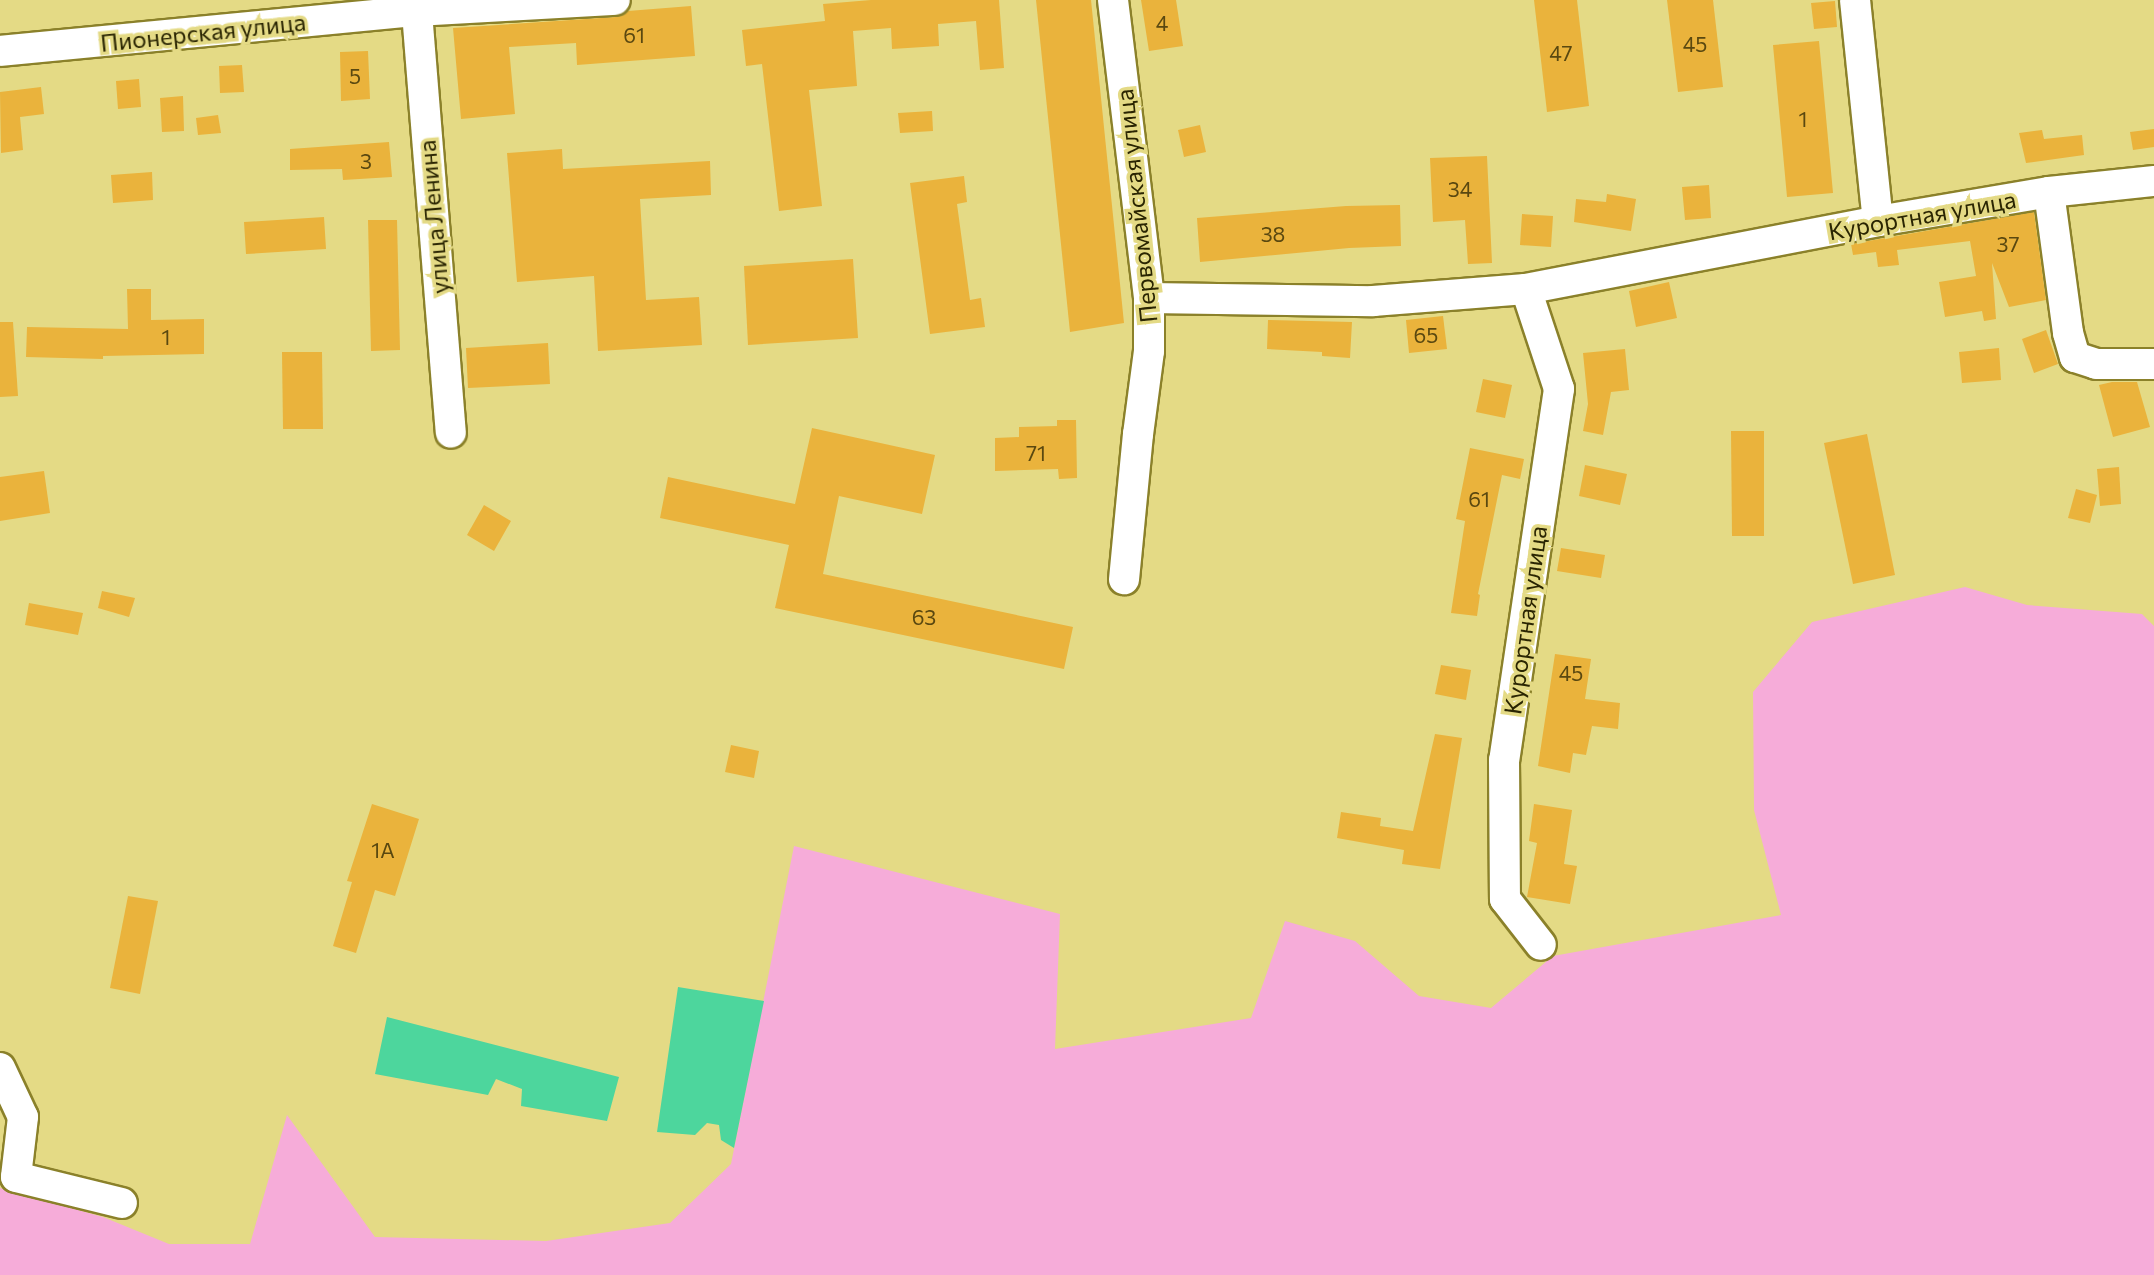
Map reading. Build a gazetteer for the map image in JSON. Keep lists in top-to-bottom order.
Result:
{
  "streets": {
    "street": [
      "Пионерская улица",
      "Первомайская улица",
      "Курортная улица",
      "улица Ленина"
    ]
  },
  "crossings": [
    ["Пионерская улица", "улица Ленина"],
    ["Первомайская улица", "Курортная улица"]
  ],
  "house_numbers": [
    "4",
    "61",
    "45",
    "47",
    "5",
    "1",
    "3",
    "34",
    "38",
    "37",
    "65",
    "1",
    "71",
    "61",
    "63",
    "45",
    "1А"
  ]
}
